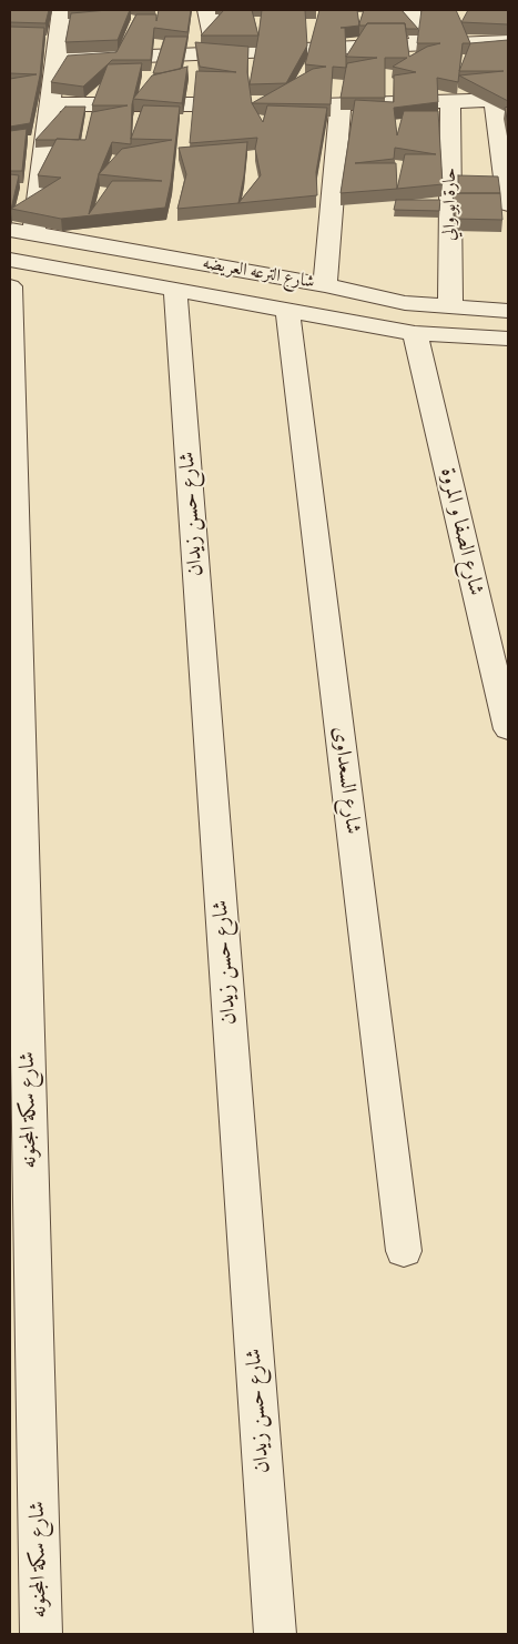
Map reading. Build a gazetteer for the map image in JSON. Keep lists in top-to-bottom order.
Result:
{
  "streets": {
    "street": [
      "حارة ابو والي",
      "شارع الترعه العريضه",
      "شارع حسن زيدان",
      "شارع الصفا و المروة",
      "شارع السعداوى",
      "شارع سكة المجنونه"
    ]
  },
  "crossings": [
    ["حارة ابو والي", "شارع الترعه العريضه"],
    ["شارع الترعه العريضه", "شارع حسن زيدان"],
    ["شارع الترعه العريضه", "شارع الصفا و المروة"],
    ["شارع الترعه العريضه", "شارع السعداوى"]
  ]
}
